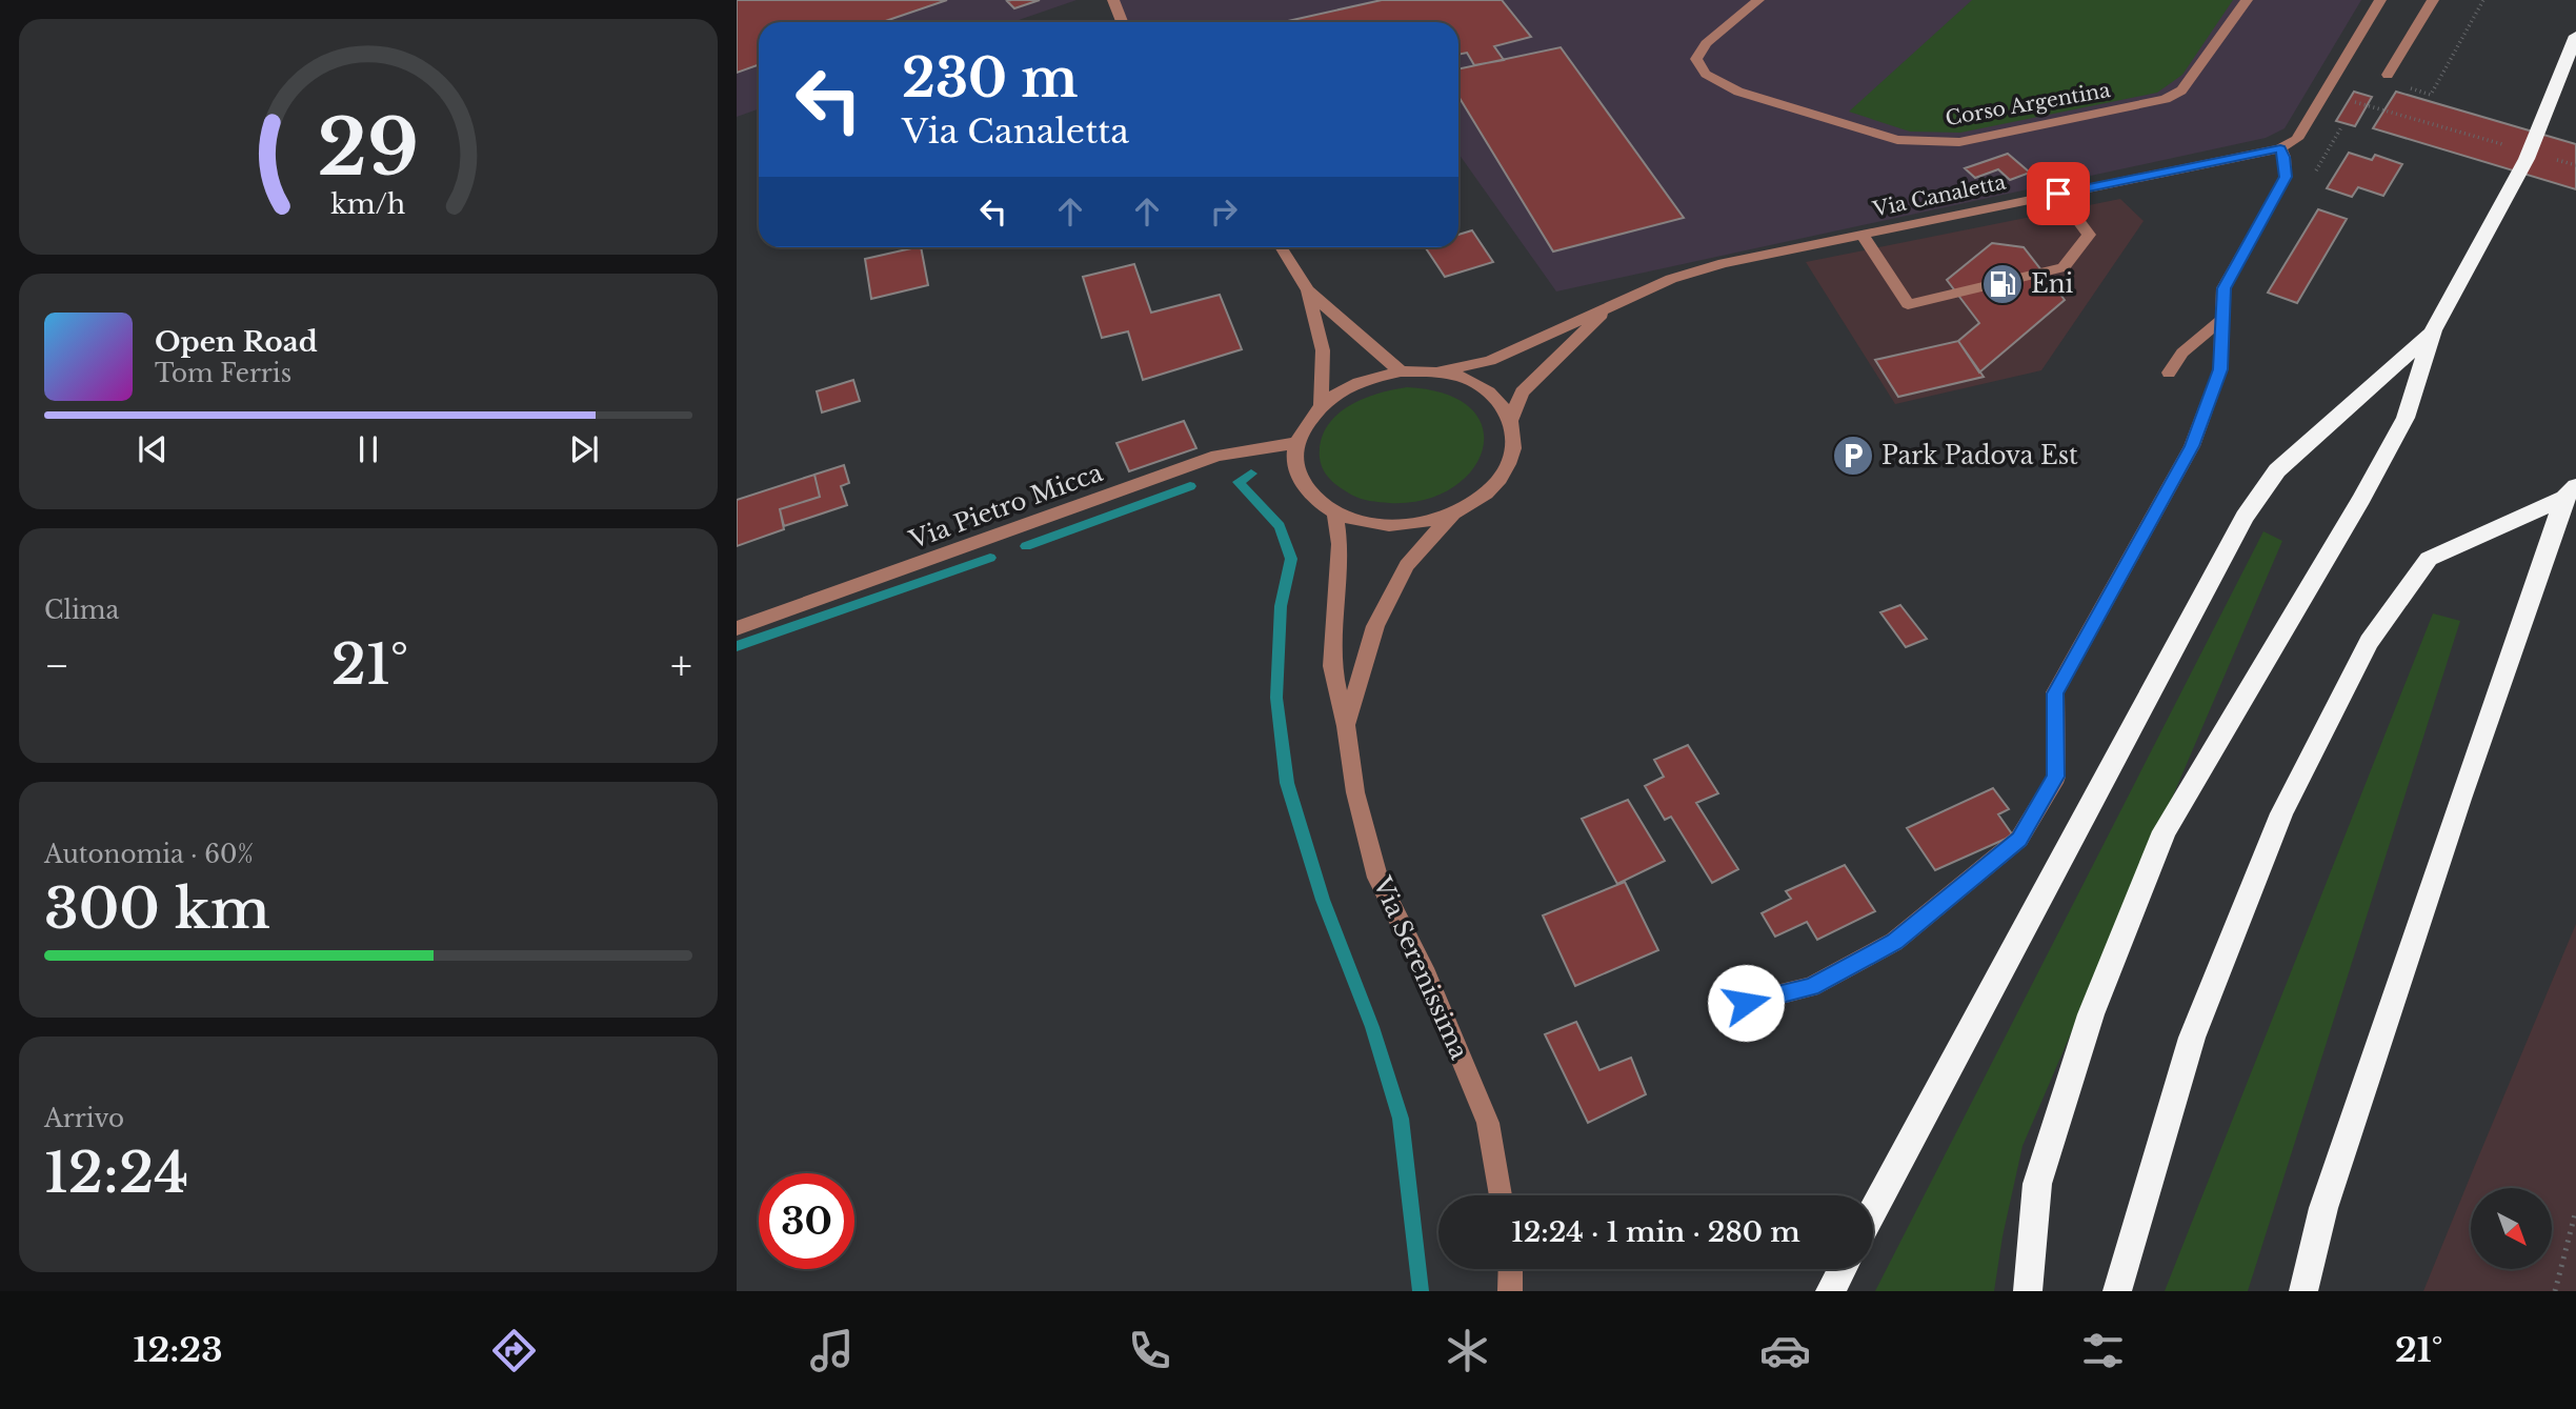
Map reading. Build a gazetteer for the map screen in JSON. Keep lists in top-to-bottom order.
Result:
{
  "streets": {
    "street": [
      "Corso Argentina",
      "Via Canaletta",
      "Via Pietro Micca",
      "Via Serenissima"
    ]
  },
  "crossings": [
    ["Via Canaletta", "Via Pietro Micca"],
    ["Via Canaletta", "Via Serenissima"],
    ["Via Pietro Micca", "Via Serenissima"]
  ],
  "places": {
    "fuel station": ["Eni"],
    "parking": ["Park Padova Est"]
  },
  "north": "bottom right",
  "page": {
    "turn": ["230 m", "Via Canaletta"],
    "song": ["Open Road", "Tom Ferris"],
    "tile": [
      "Clima",
      ["Autonomia · 60%", "300 km"],
      ["Arrivo", "12:24"]
    ],
    "heat": ["−", "21°", "+"],
    "limit": "30",
    "trip": "12:24 · 1 min · 280 m",
    "tabs": ["12:23", "21°"],
    "gauge": ["29", "km/h"]
  }
}
